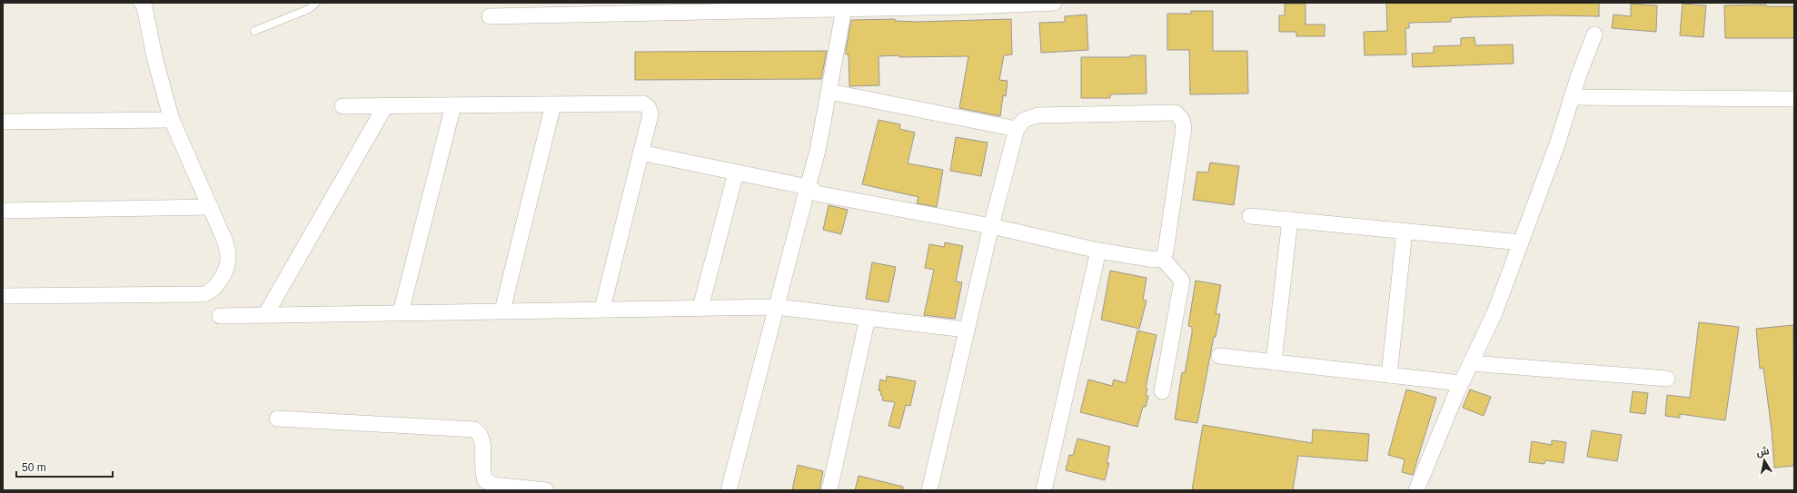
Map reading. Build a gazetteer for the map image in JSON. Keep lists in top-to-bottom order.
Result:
{
  "scale_bar": "50 m",
  "north": "top"
}
